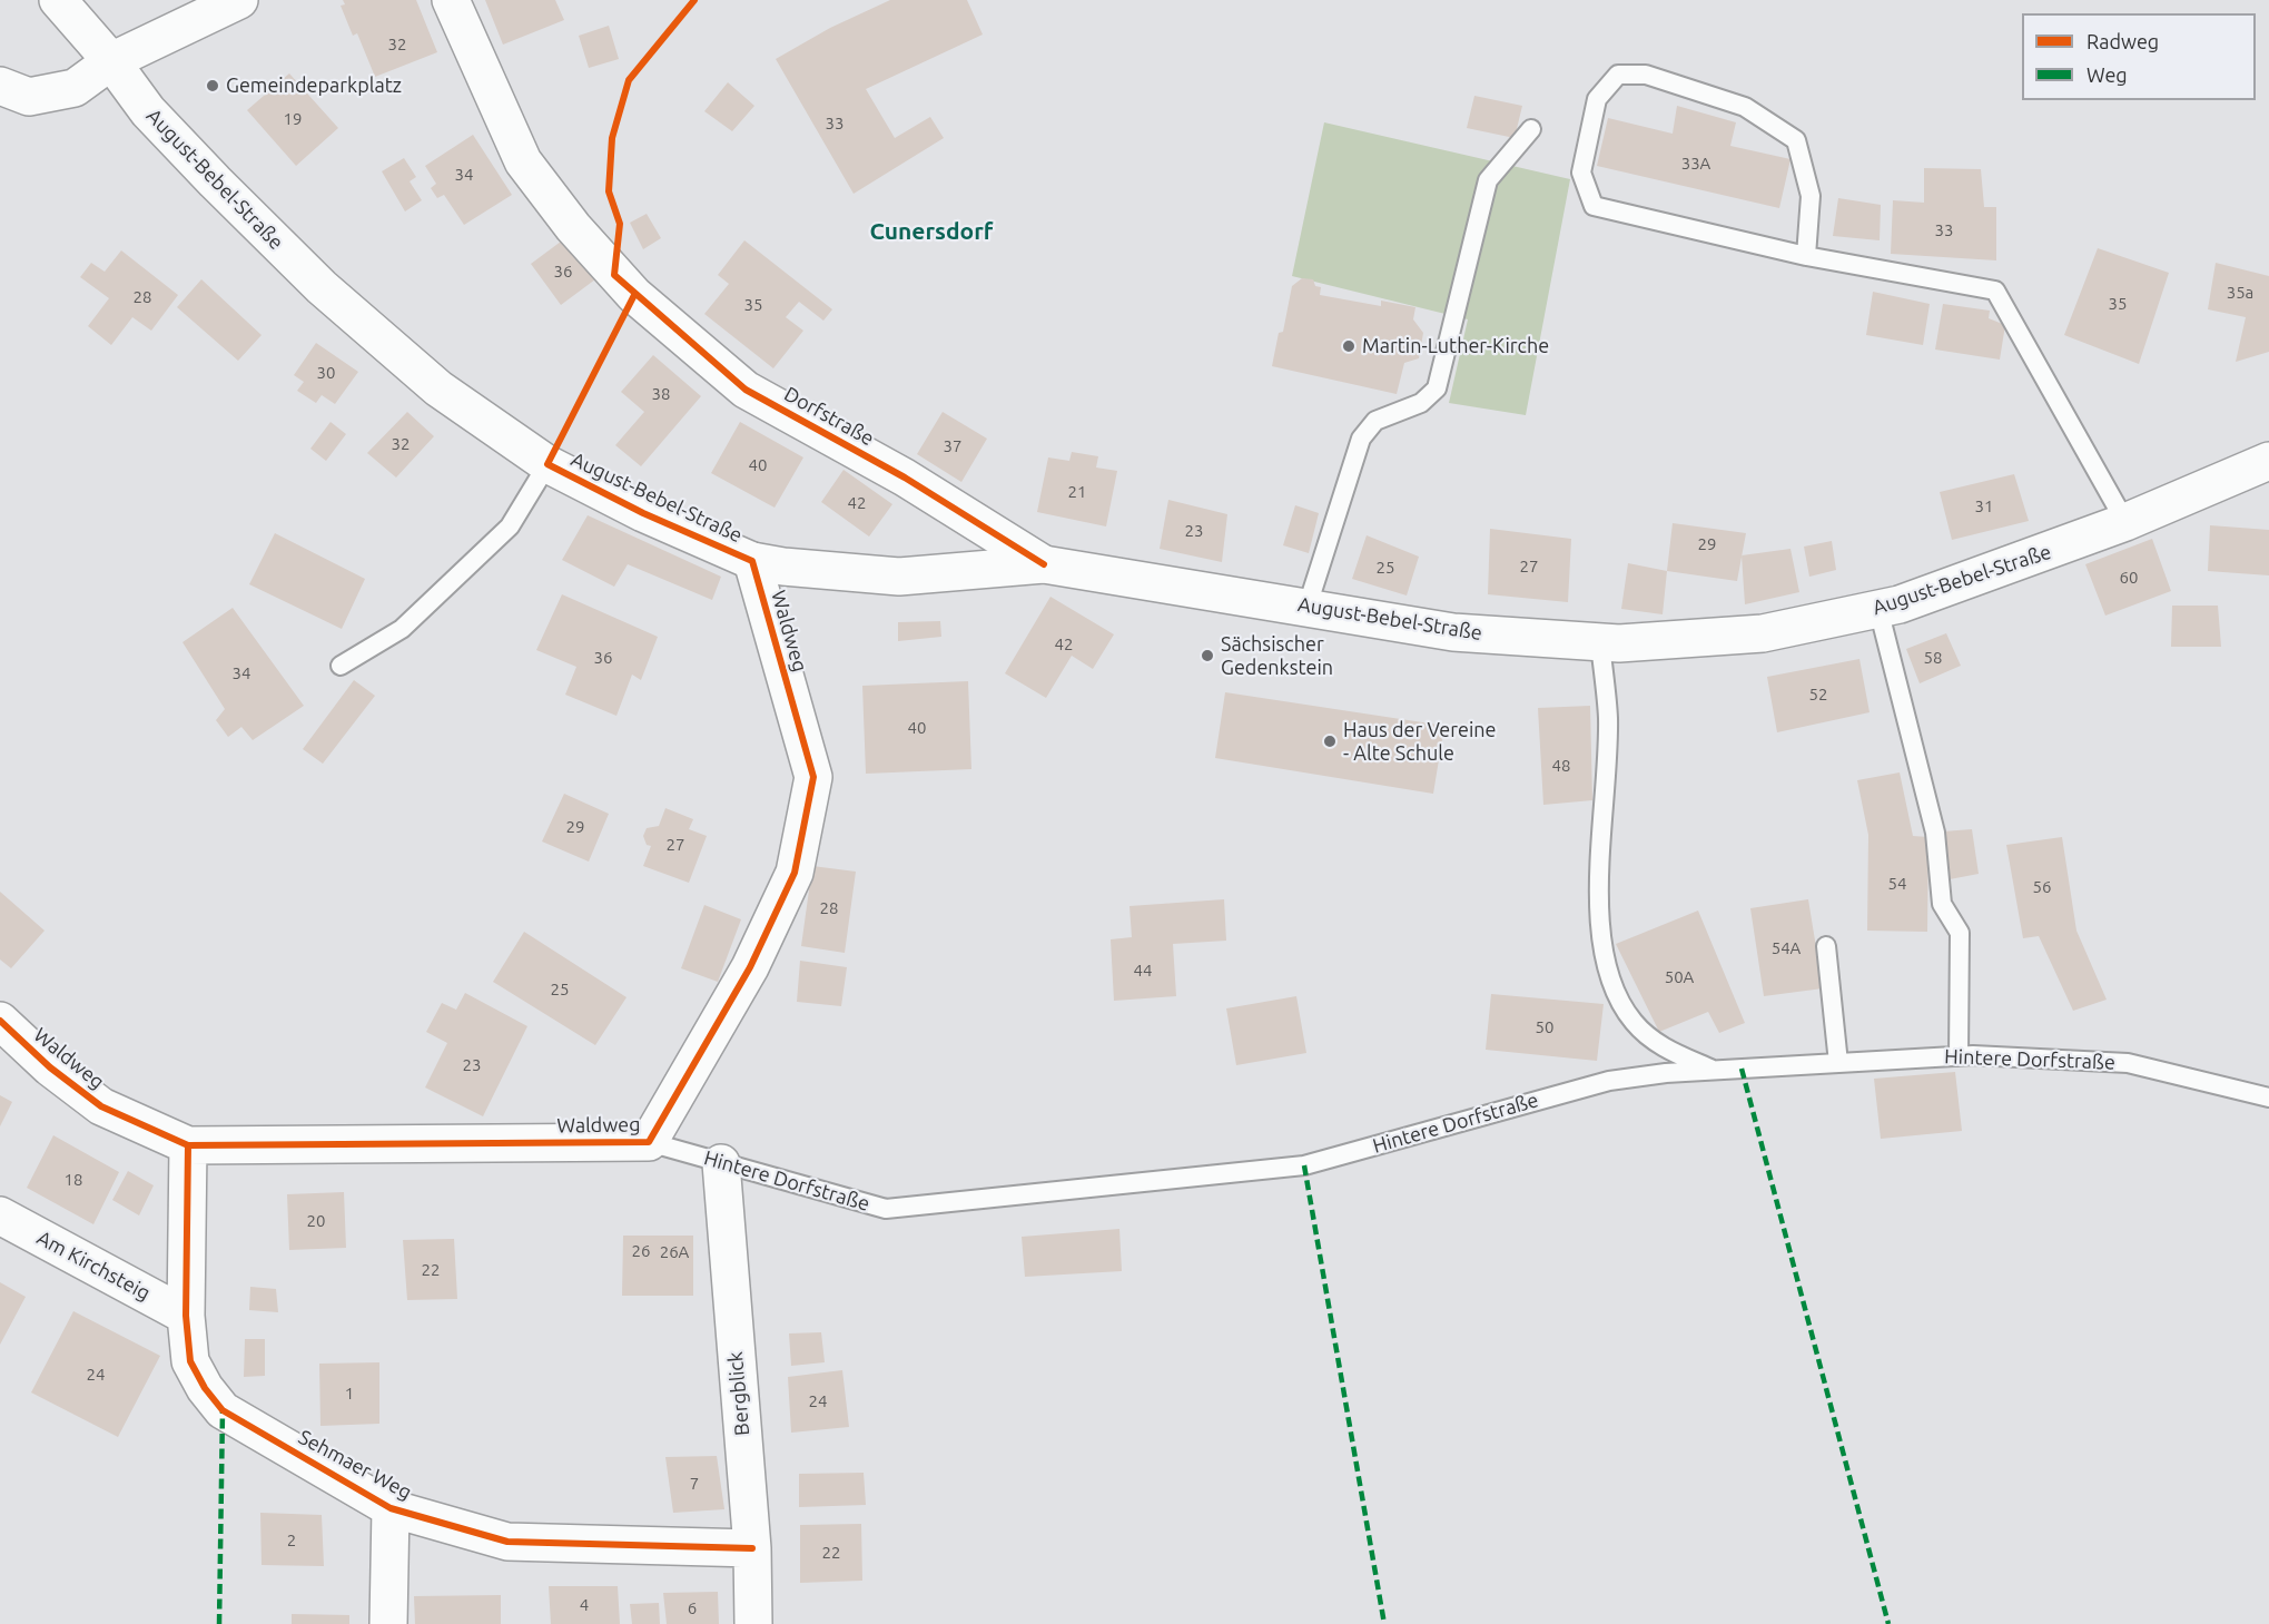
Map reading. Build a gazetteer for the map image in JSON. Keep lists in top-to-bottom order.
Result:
{
  "streets": {
    "street": [
      "August-Bebel-Straße",
      "Dorfstraße",
      "Waldweg",
      "Am Kirchsteig",
      "Bergblick",
      "Sehmaer Weg"
    ],
    "lane": ["Hintere Dorfstraße"]
  },
  "crossings": [
    ["August-Bebel-Straße", "Dorfstraße"],
    ["August-Bebel-Straße", "Waldweg"],
    ["Waldweg", "Hintere Dorfstraße"],
    ["Waldweg", "Sehmaer Weg"],
    ["Hintere Dorfstraße", "Bergblick"],
    ["Am Kirchsteig", "Sehmaer Weg"],
    ["Bergblick", "Sehmaer Weg"]
  ],
  "districts": ["Cunersdorf"],
  "places": [
    "Gemeindeparkplatz",
    "Martin-Luther-Kirche",
    "Sächsischer Gedenkstein",
    "Haus der Vereine - Alte Schule"
  ],
  "house_numbers": [
    "32",
    "19",
    "33",
    "33A",
    "34",
    "33",
    "36",
    "35a",
    "28",
    "35",
    "35",
    "30",
    "38",
    "32",
    "37",
    "40",
    "21",
    "42",
    "31",
    "23",
    "29",
    "27",
    "25",
    "60",
    "42",
    "36",
    "58",
    "34",
    "52",
    "40",
    "48",
    "29",
    "27",
    "54",
    "56",
    "28",
    "54A",
    "44",
    "50A",
    "25",
    "50",
    "23",
    "18",
    "20",
    "26",
    "26A",
    "22",
    "24",
    "1",
    "24",
    "7",
    "2",
    "22",
    "4",
    "6"
  ],
  "legend": ["Radweg", "Weg"]
}
